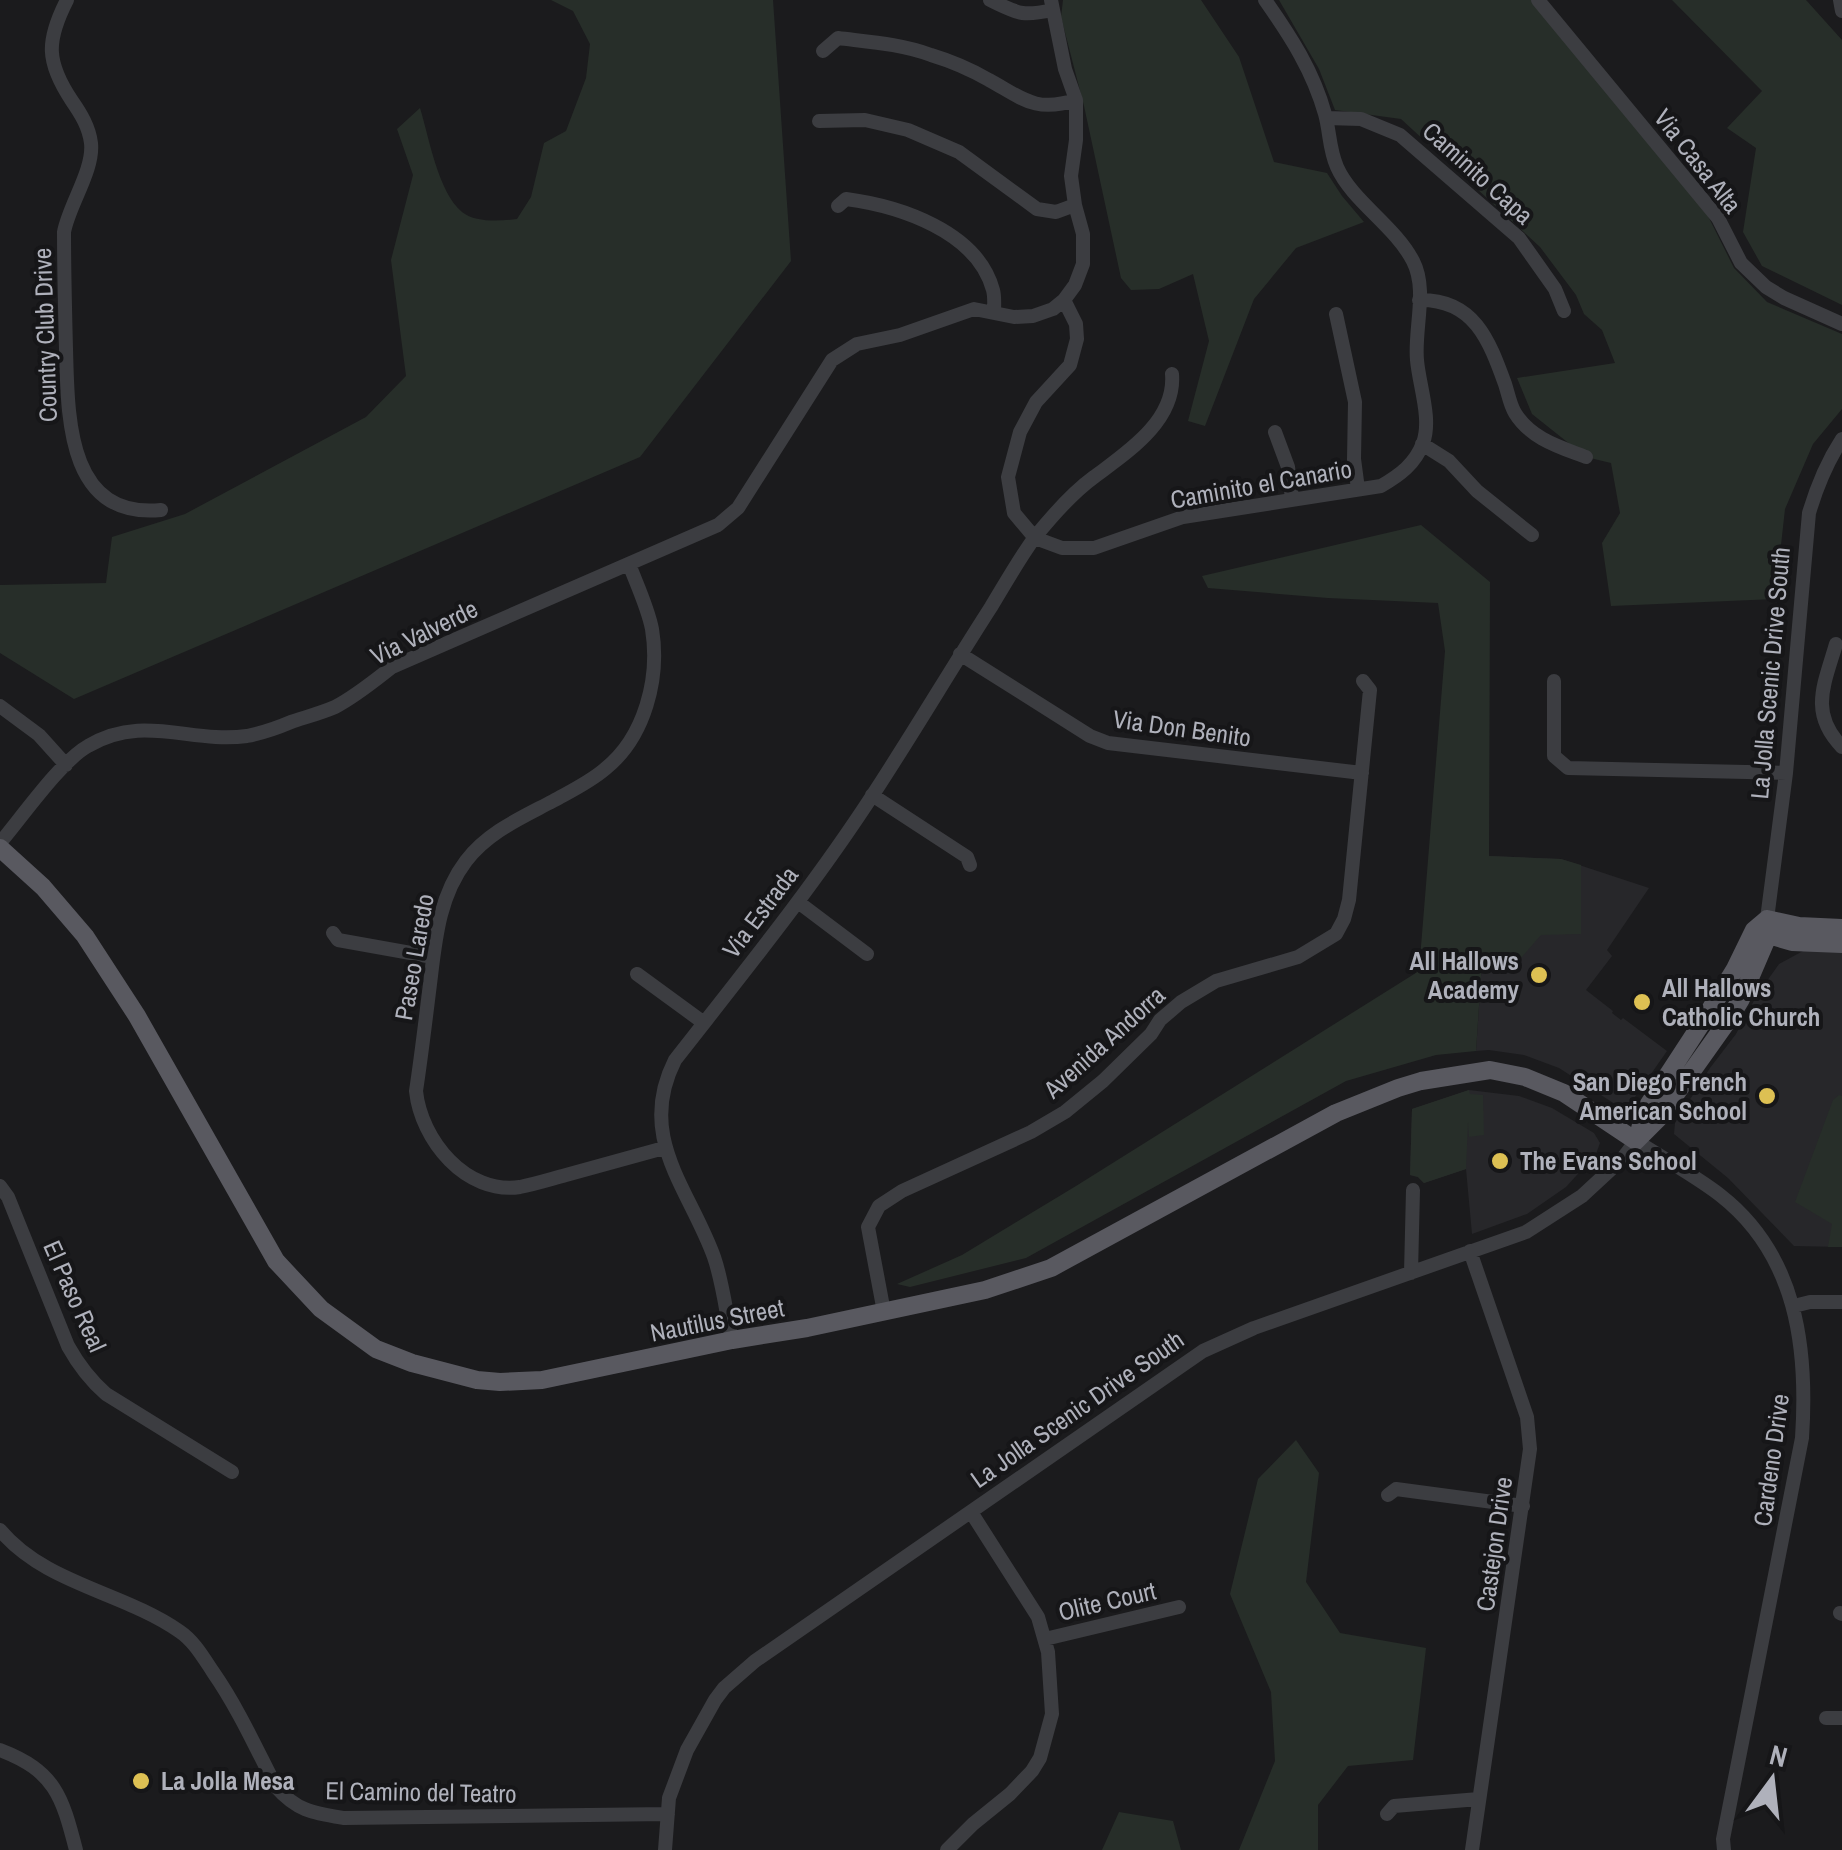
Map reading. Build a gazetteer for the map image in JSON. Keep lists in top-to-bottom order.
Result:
{
  "streets": {
    "main road": ["La Jolla Scenic Drive South", "Nautilus Street"],
    "street": [
      "Via Casa Alta",
      "Caminito Capa",
      "Country Club Drive",
      "Caminito el Canario",
      "Via Valverde",
      "Via Don Benito",
      "Via Estrada",
      "Paseo Laredo",
      "Avenida Andorra",
      "El Paso Real",
      "Cardeno Drive",
      "Castejon Drive",
      "Olite Court",
      "El Camino del Teatro"
    ]
  },
  "crossings": [
    ["Caminito el Canario", "Via Estrada"],
    ["Via Valverde", "Paseo Laredo"],
    ["Via Valverde", "Nautilus Street"],
    ["La Jolla Scenic Drive South", "Nautilus Street"],
    ["La Jolla Scenic Drive South", "Cardeno Drive"],
    ["La Jolla Scenic Drive South", "Castejon Drive"],
    ["La Jolla Scenic Drive South", "El Camino del Teatro"],
    ["Via Don Benito", "Via Estrada"],
    ["Via Don Benito", "Avenida Andorra"],
    ["Via Estrada", "Paseo Laredo"],
    ["Via Estrada", "Nautilus Street"],
    ["Avenida Andorra", "Nautilus Street"],
    ["Nautilus Street", "Cardeno Drive"]
  ],
  "places": [
    "All Hallows Academy",
    "All Hallows Catholic Church",
    "San Diego French American School",
    "The Evans School",
    "La Jolla Mesa"
  ],
  "north": "top"
}
